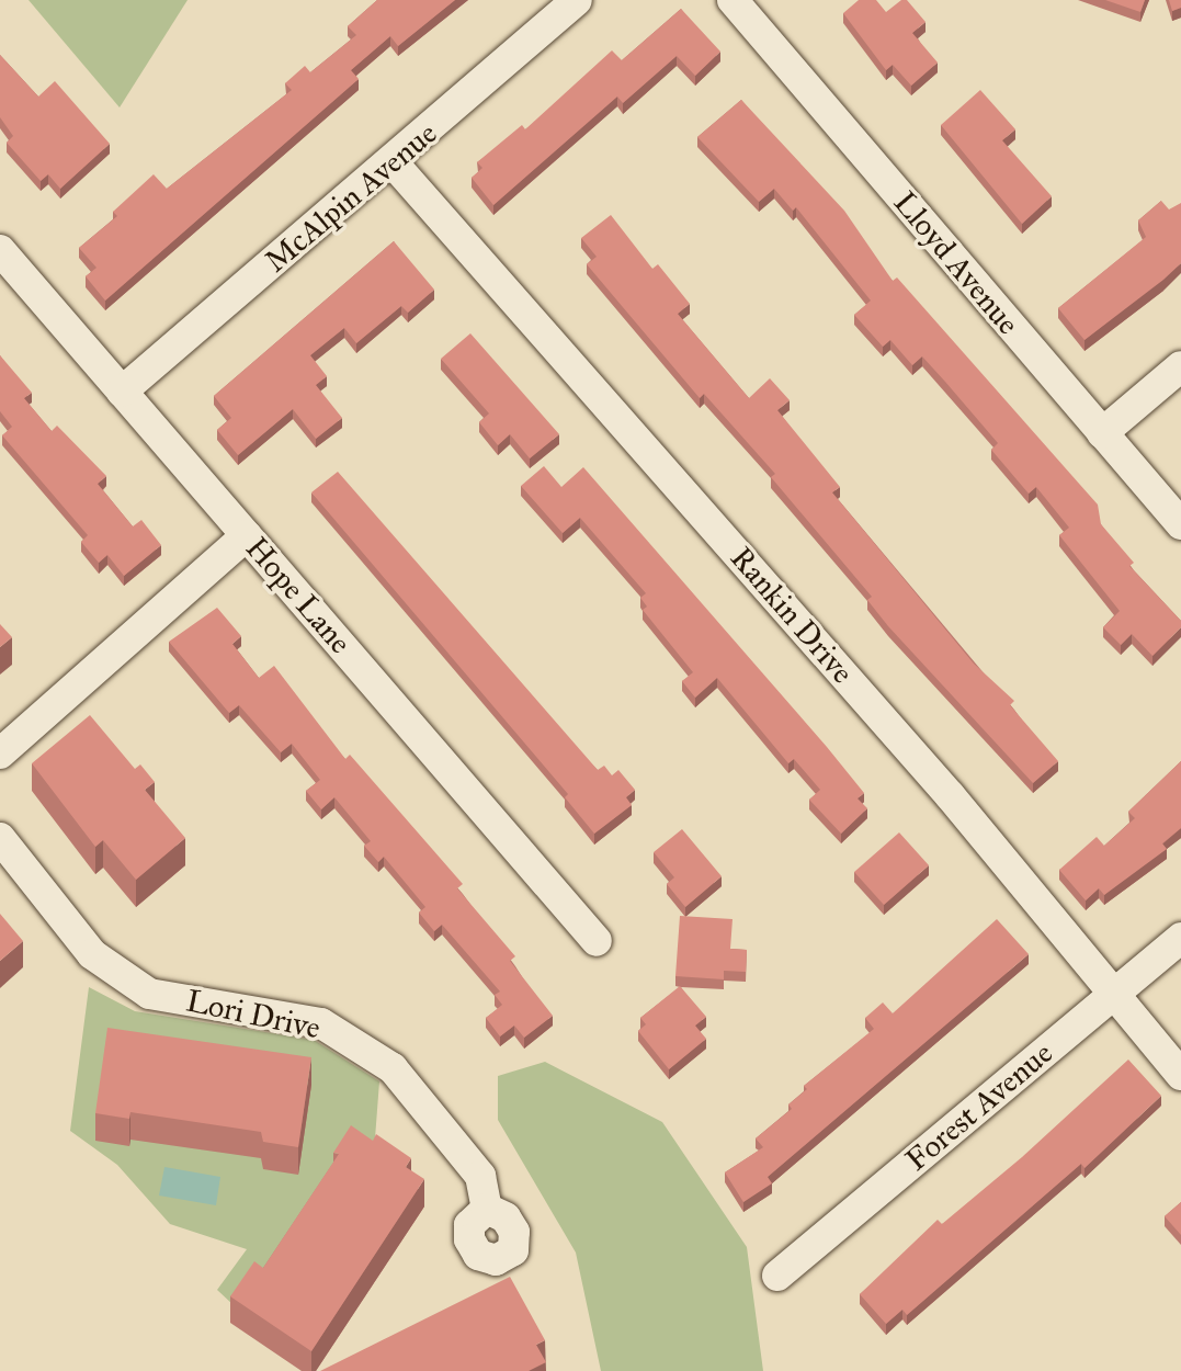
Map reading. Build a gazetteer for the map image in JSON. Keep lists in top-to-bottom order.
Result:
{
  "streets": {
    "street": [
      "McAlpin Avenue",
      "Lloyd Avenue",
      "Hope Lane",
      "Rankin Drive",
      "Lori Drive",
      "Forest Avenue"
    ]
  },
  "crossings": [
    ["McAlpin Avenue", "Hope Lane"],
    ["McAlpin Avenue", "Rankin Drive"],
    ["Rankin Drive", "Forest Avenue"]
  ]
}
